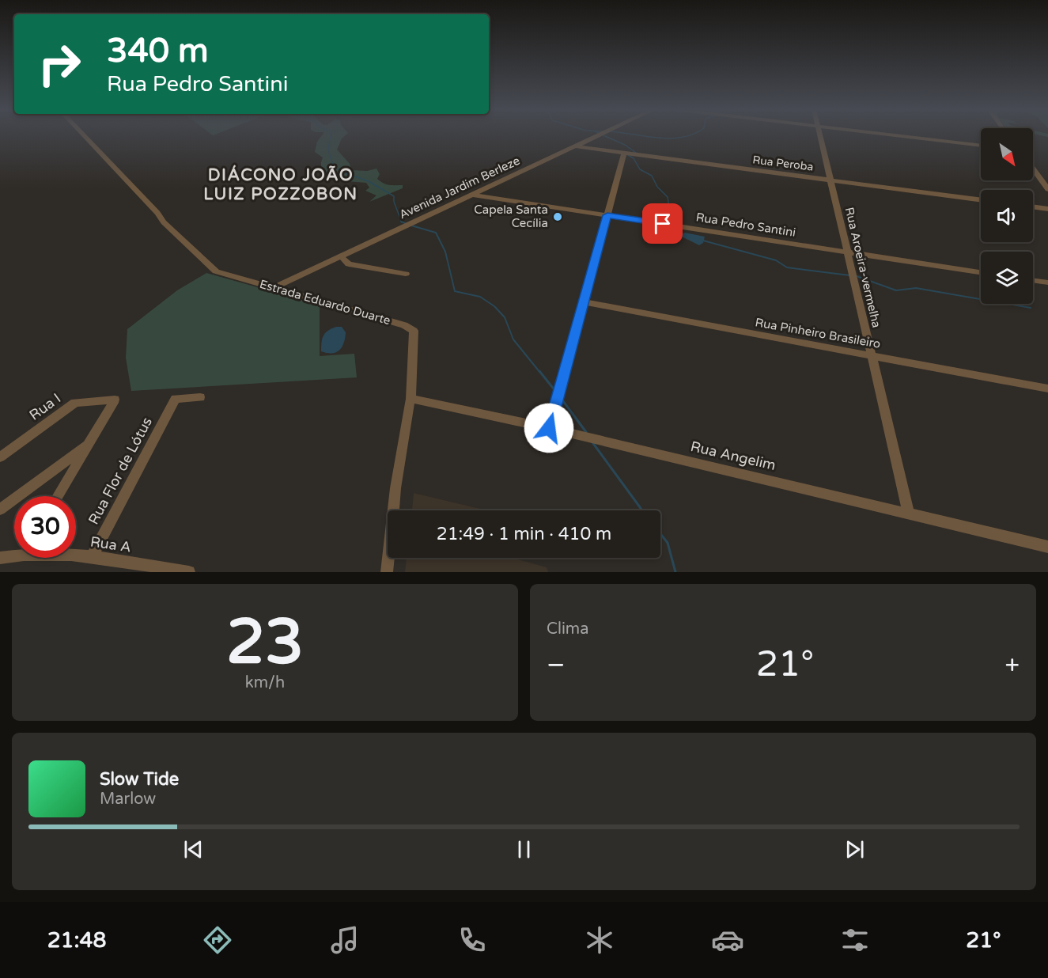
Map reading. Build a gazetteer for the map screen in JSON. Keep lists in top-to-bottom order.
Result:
{
  "streets": {
    "street": [
      "Rua Peroba",
      "Avenida Jardim Berleze",
      "Rua Pedro Santini",
      "Rua Aroeira-vermelha",
      "Estrada Eduardo Duarte",
      "Rua Pinheiro Brasileiro",
      "Rua I",
      "Rua Angelim",
      "Rua Flor de Lótus",
      "Rua A"
    ]
  },
  "crossings": [
    ["Rua Peroba", "Avenida Jardim Berleze"],
    ["Rua Peroba", "Rua Aroeira-vermelha"],
    ["Avenida Jardim Berleze", "Rua Pedro Santini"],
    ["Avenida Jardim Berleze", "Estrada Eduardo Duarte"],
    ["Rua Pedro Santini", "Rua Aroeira-vermelha"],
    ["Rua Aroeira-vermelha", "Rua Pinheiro Brasileiro"],
    ["Rua Aroeira-vermelha", "Rua Angelim"],
    ["Estrada Eduardo Duarte", "Rua Angelim"],
    ["Rua Flor de Lótus", "Rua A"]
  ],
  "districts": ["DIÁCONO JOÃO LUIZ POZZOBON"],
  "places": ["Capela Santa Cecília"],
  "north": "bottom right",
  "page": {
    "turn": ["340 m", "Rua Pedro Santini"],
    "limit": "30",
    "trip": "21:49 · 1 min · 410 m",
    "tile": [
      ["23", "km/h"],
      "Clima"
    ],
    "heat": ["−", "21°", "+"],
    "song": ["Slow Tide", "Marlow"],
    "tabs": ["21:48", "21°"]
  }
}
